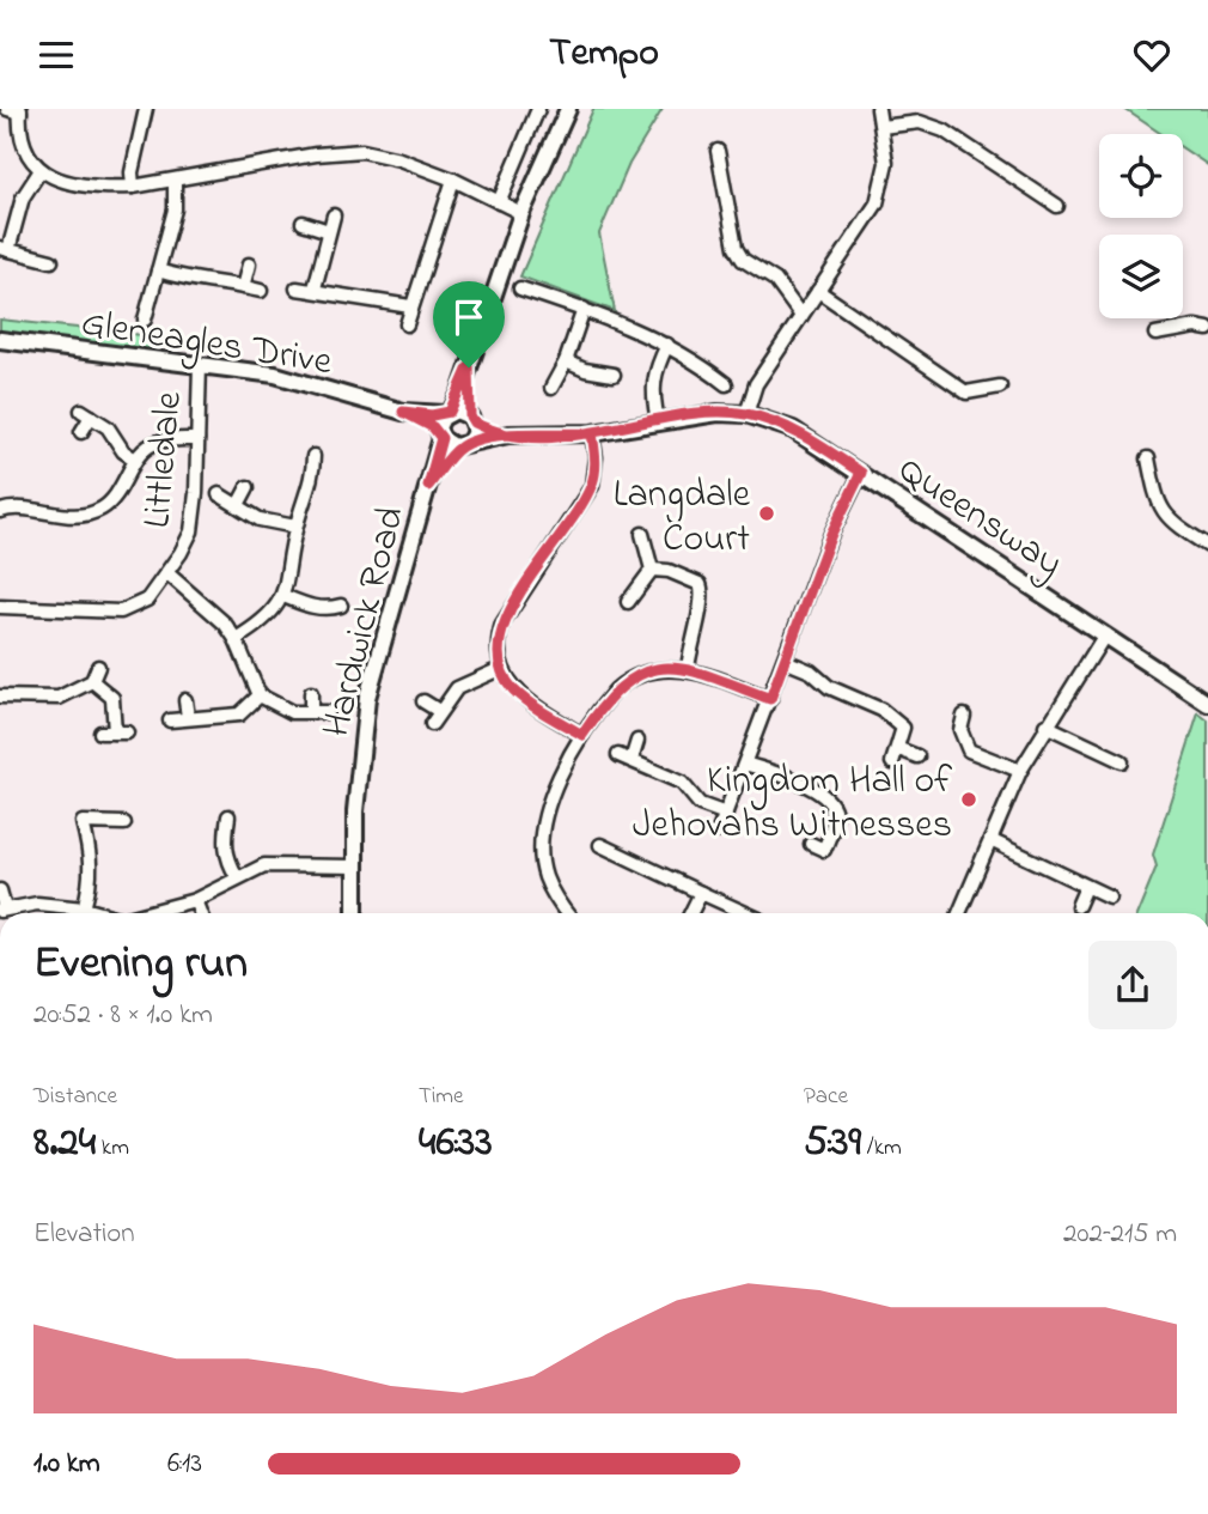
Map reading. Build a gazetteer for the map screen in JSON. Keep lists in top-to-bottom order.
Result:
{
  "streets": {
    "street": [
      "Gleneagles Drive",
      "Littledale",
      "Queensway",
      "Hardwick Road"
    ]
  },
  "crossings": [
    ["Gleneagles Drive", "Littledale"],
    ["Gleneagles Drive", "Queensway"],
    ["Gleneagles Drive", "Hardwick Road"],
    ["Queensway", "Hardwick Road"]
  ],
  "places": ["Langdale Court", "Kingdom Hall of Jehovahs Witnesses"],
  "page": {
    "header": "Tempo",
    "heading": ["Evening run", "20:52 · 8 × 1.0 km"],
    "stats": [
      ["Distance", "8.24 km"],
      ["Time", "46:33"],
      ["Pace", "5:39 /km"]
    ],
    "chart": ["Elevation", "202–215 m"],
    "list": [
      {
        "name": "1.0 km",
        "note": "6:13"
      }
    ]
  }
}
